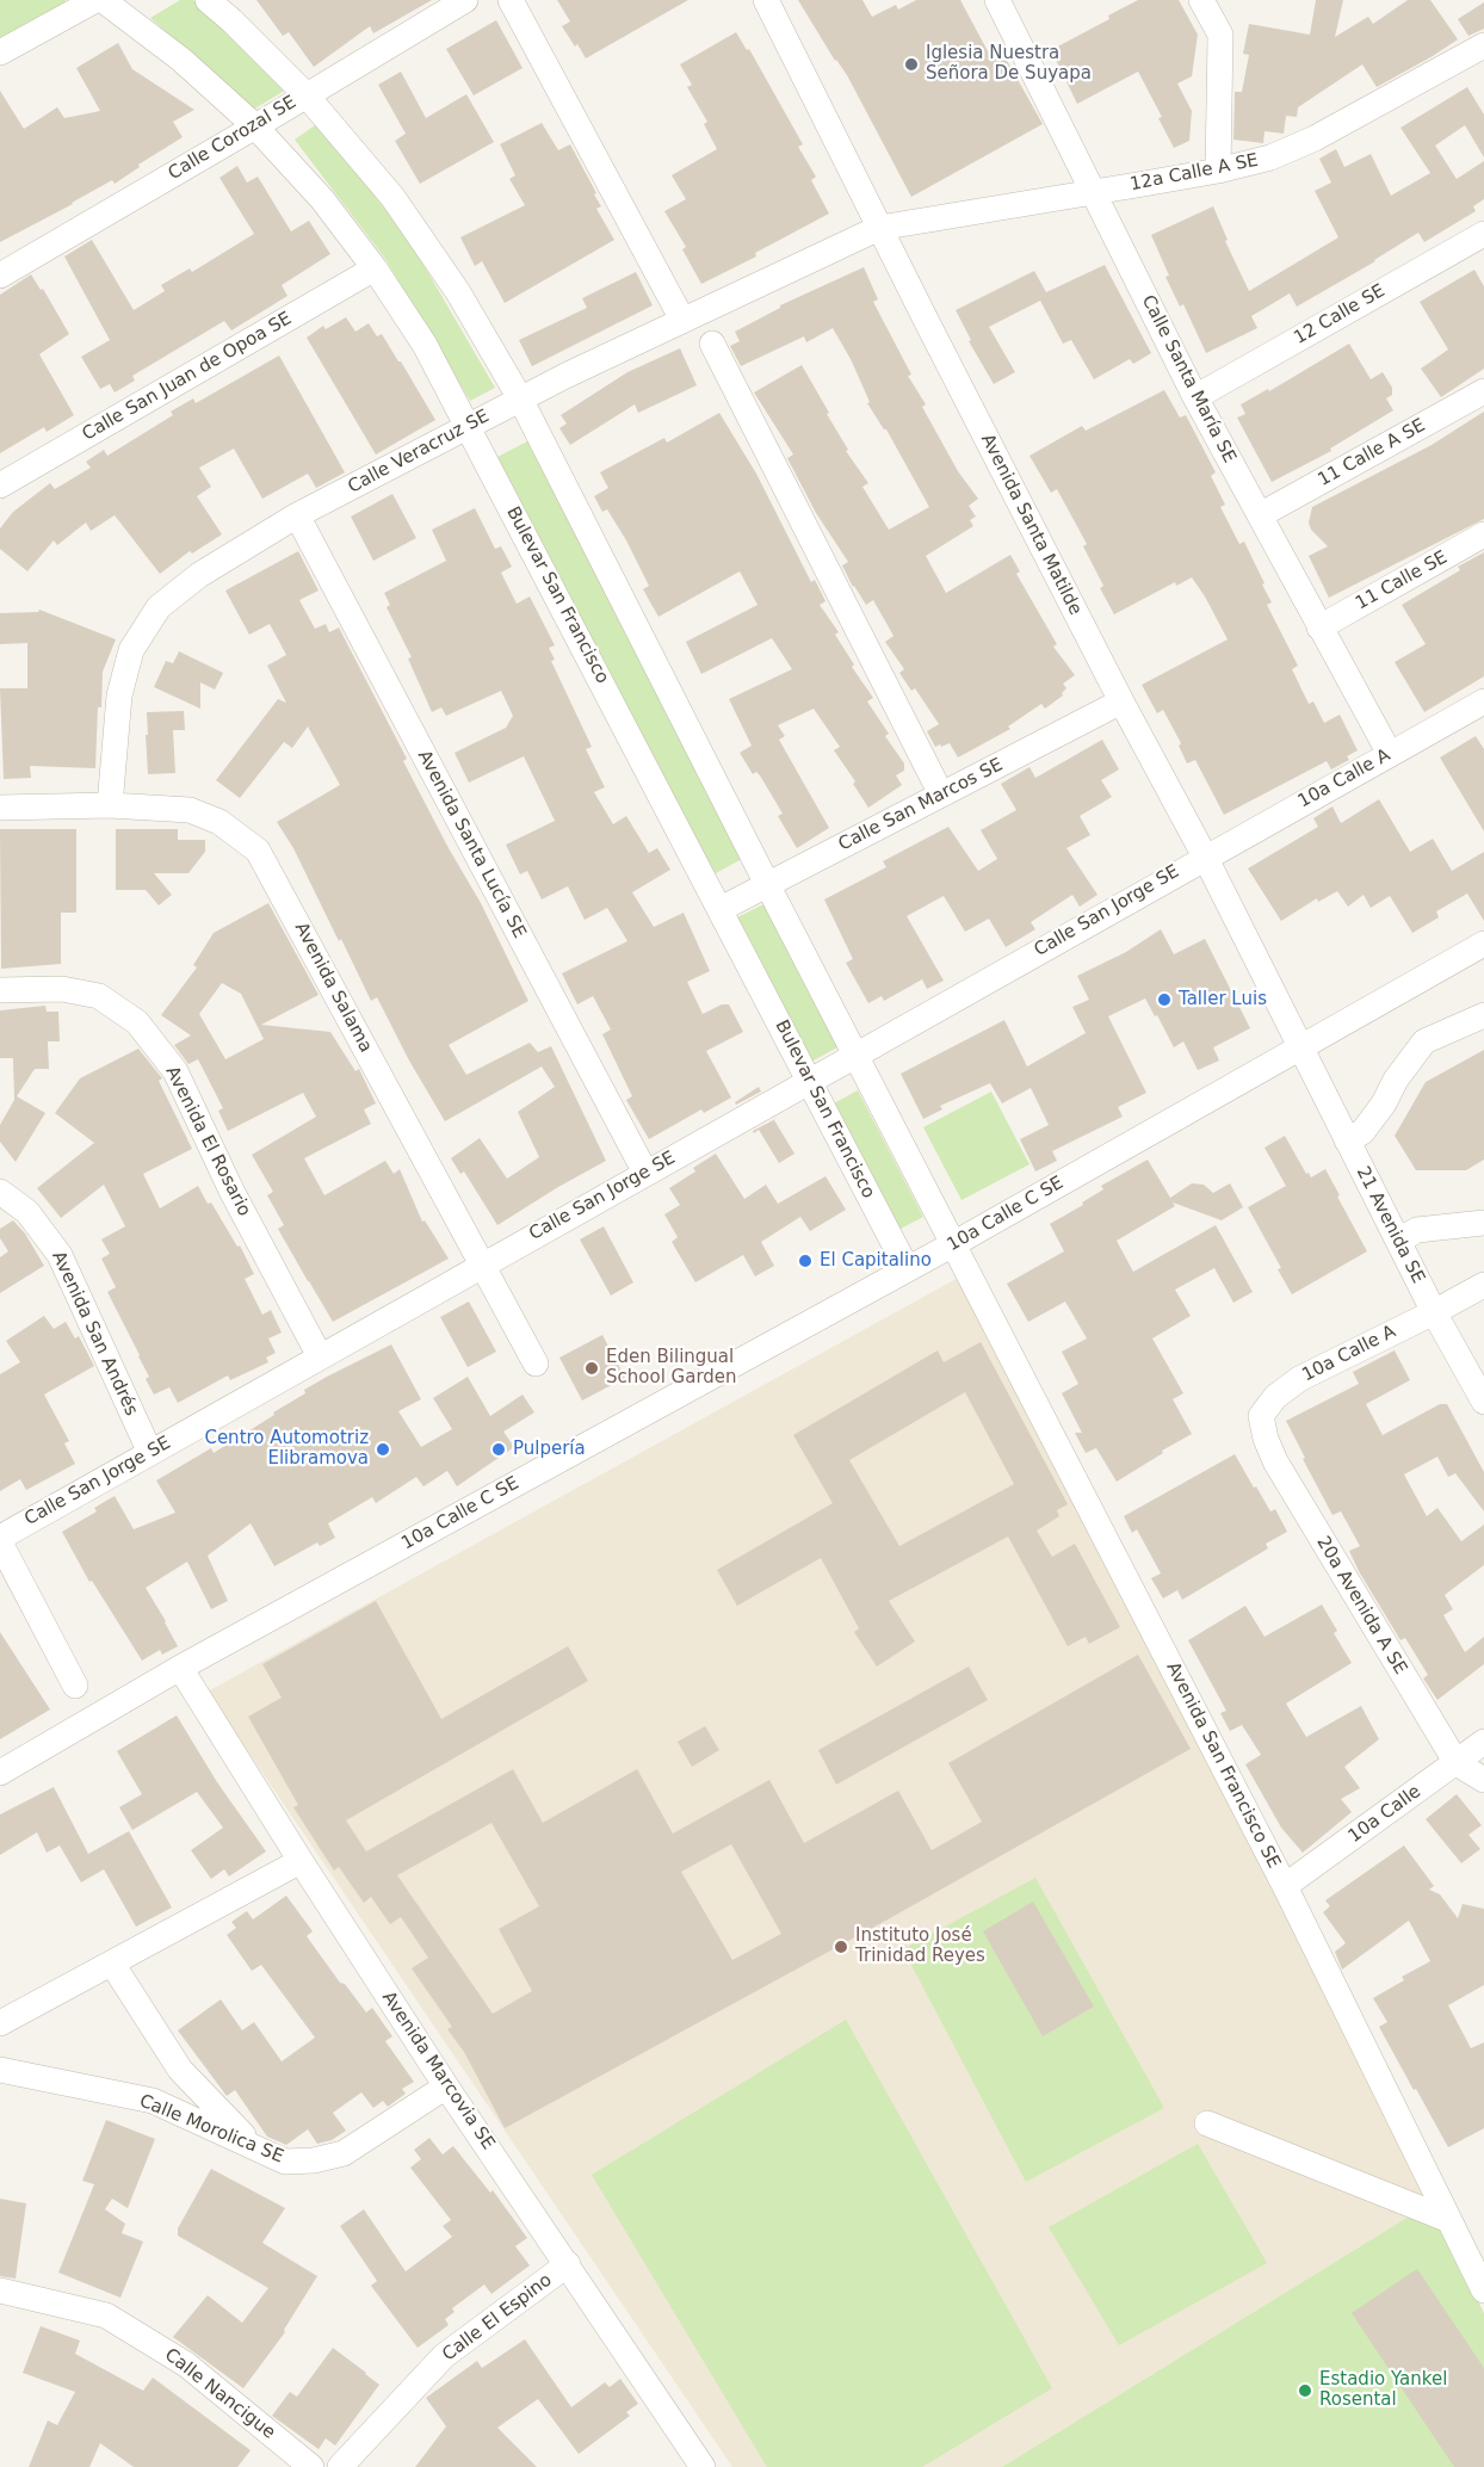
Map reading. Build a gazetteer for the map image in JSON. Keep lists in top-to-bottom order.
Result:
{
  "streets": {
    "street": [
      "Calle Corozal SE",
      "12a Calle A SE",
      "12 Calle SE",
      "Calle San Juan de Opoa SE",
      "Calle Santa María SE",
      "Calle Veracruz SE",
      "11 Calle A SE",
      "Avenida Santa Matilde",
      "11 Calle SE",
      "Bulevar San Francisco",
      "10a Calle A",
      "Calle San Marcos SE",
      "Avenida Santa Lucía SE",
      "Calle San Jorge SE",
      "Avenida Salama",
      "Avenida El Rosario",
      "10a Calle C SE",
      "21 Avenida SE",
      "Avenida San Andrés",
      "20a Avenida A SE",
      "Avenida San Francisco SE",
      "10a Calle",
      "Avenida Marcovia SE",
      "Calle Morolica SE",
      "Calle El Espino",
      "Calle Nancigue"
    ]
  },
  "crossings": [
    ["Calle Corozal SE", "Bulevar San Francisco"],
    ["12a Calle A SE", "Calle Santa María SE"],
    ["12a Calle A SE", "Calle Veracruz SE"],
    ["12a Calle A SE", "Avenida Santa Matilde"],
    ["12 Calle SE", "Calle Santa María SE"],
    ["Calle San Juan de Opoa SE", "Bulevar San Francisco"],
    ["Calle Santa María SE", "11 Calle A SE"],
    ["Calle Santa María SE", "11 Calle SE"],
    ["Calle Santa María SE", "10a Calle A"],
    ["Calle Veracruz SE", "Avenida Santa Matilde"],
    ["Calle Veracruz SE", "Bulevar San Francisco"],
    ["Calle Veracruz SE", "Avenida Santa Lucía SE"],
    ["Calle Veracruz SE", "Avenida Salama"],
    ["Avenida Santa Matilde", "10a Calle A"],
    ["Avenida Santa Matilde", "Calle San Marcos SE"],
    ["Avenida Santa Matilde", "Calle San Jorge SE"],
    ["Avenida Santa Matilde", "10a Calle C SE"],
    ["Avenida Santa Matilde", "21 Avenida SE"],
    ["Bulevar San Francisco", "Calle San Marcos SE"],
    ["Bulevar San Francisco", "Calle San Jorge SE"],
    ["Bulevar San Francisco", "10a Calle C SE"],
    ["10a Calle A", "Calle San Jorge SE"],
    ["10a Calle A", "21 Avenida SE"],
    ["10a Calle A", "20a Avenida A SE"],
    ["Avenida Santa Lucía SE", "Calle San Jorge SE"],
    ["Calle San Jorge SE", "Avenida Salama"],
    ["Calle San Jorge SE", "Avenida El Rosario"],
    ["Calle San Jorge SE", "Avenida San Andrés"],
    ["10a Calle C SE", "21 Avenida SE"],
    ["10a Calle C SE", "Avenida San Francisco SE"],
    ["10a Calle C SE", "Avenida Marcovia SE"],
    ["20a Avenida A SE", "10a Calle"],
    ["Avenida San Francisco SE", "10a Calle"],
    ["Avenida Marcovia SE", "Calle Morolica SE"],
    ["Avenida Marcovia SE", "Calle El Espino"]
  ],
  "places": [
    "Iglesia Nuestra Señora De Suyapa",
    "Taller Luis",
    "El Capitalino",
    "Eden Bilingual School Garden",
    "Centro Automotriz Elibramova",
    "Pulpería",
    "Instituto José Trinidad Reyes",
    "Estadio Yankel Rosental"
  ]
}
